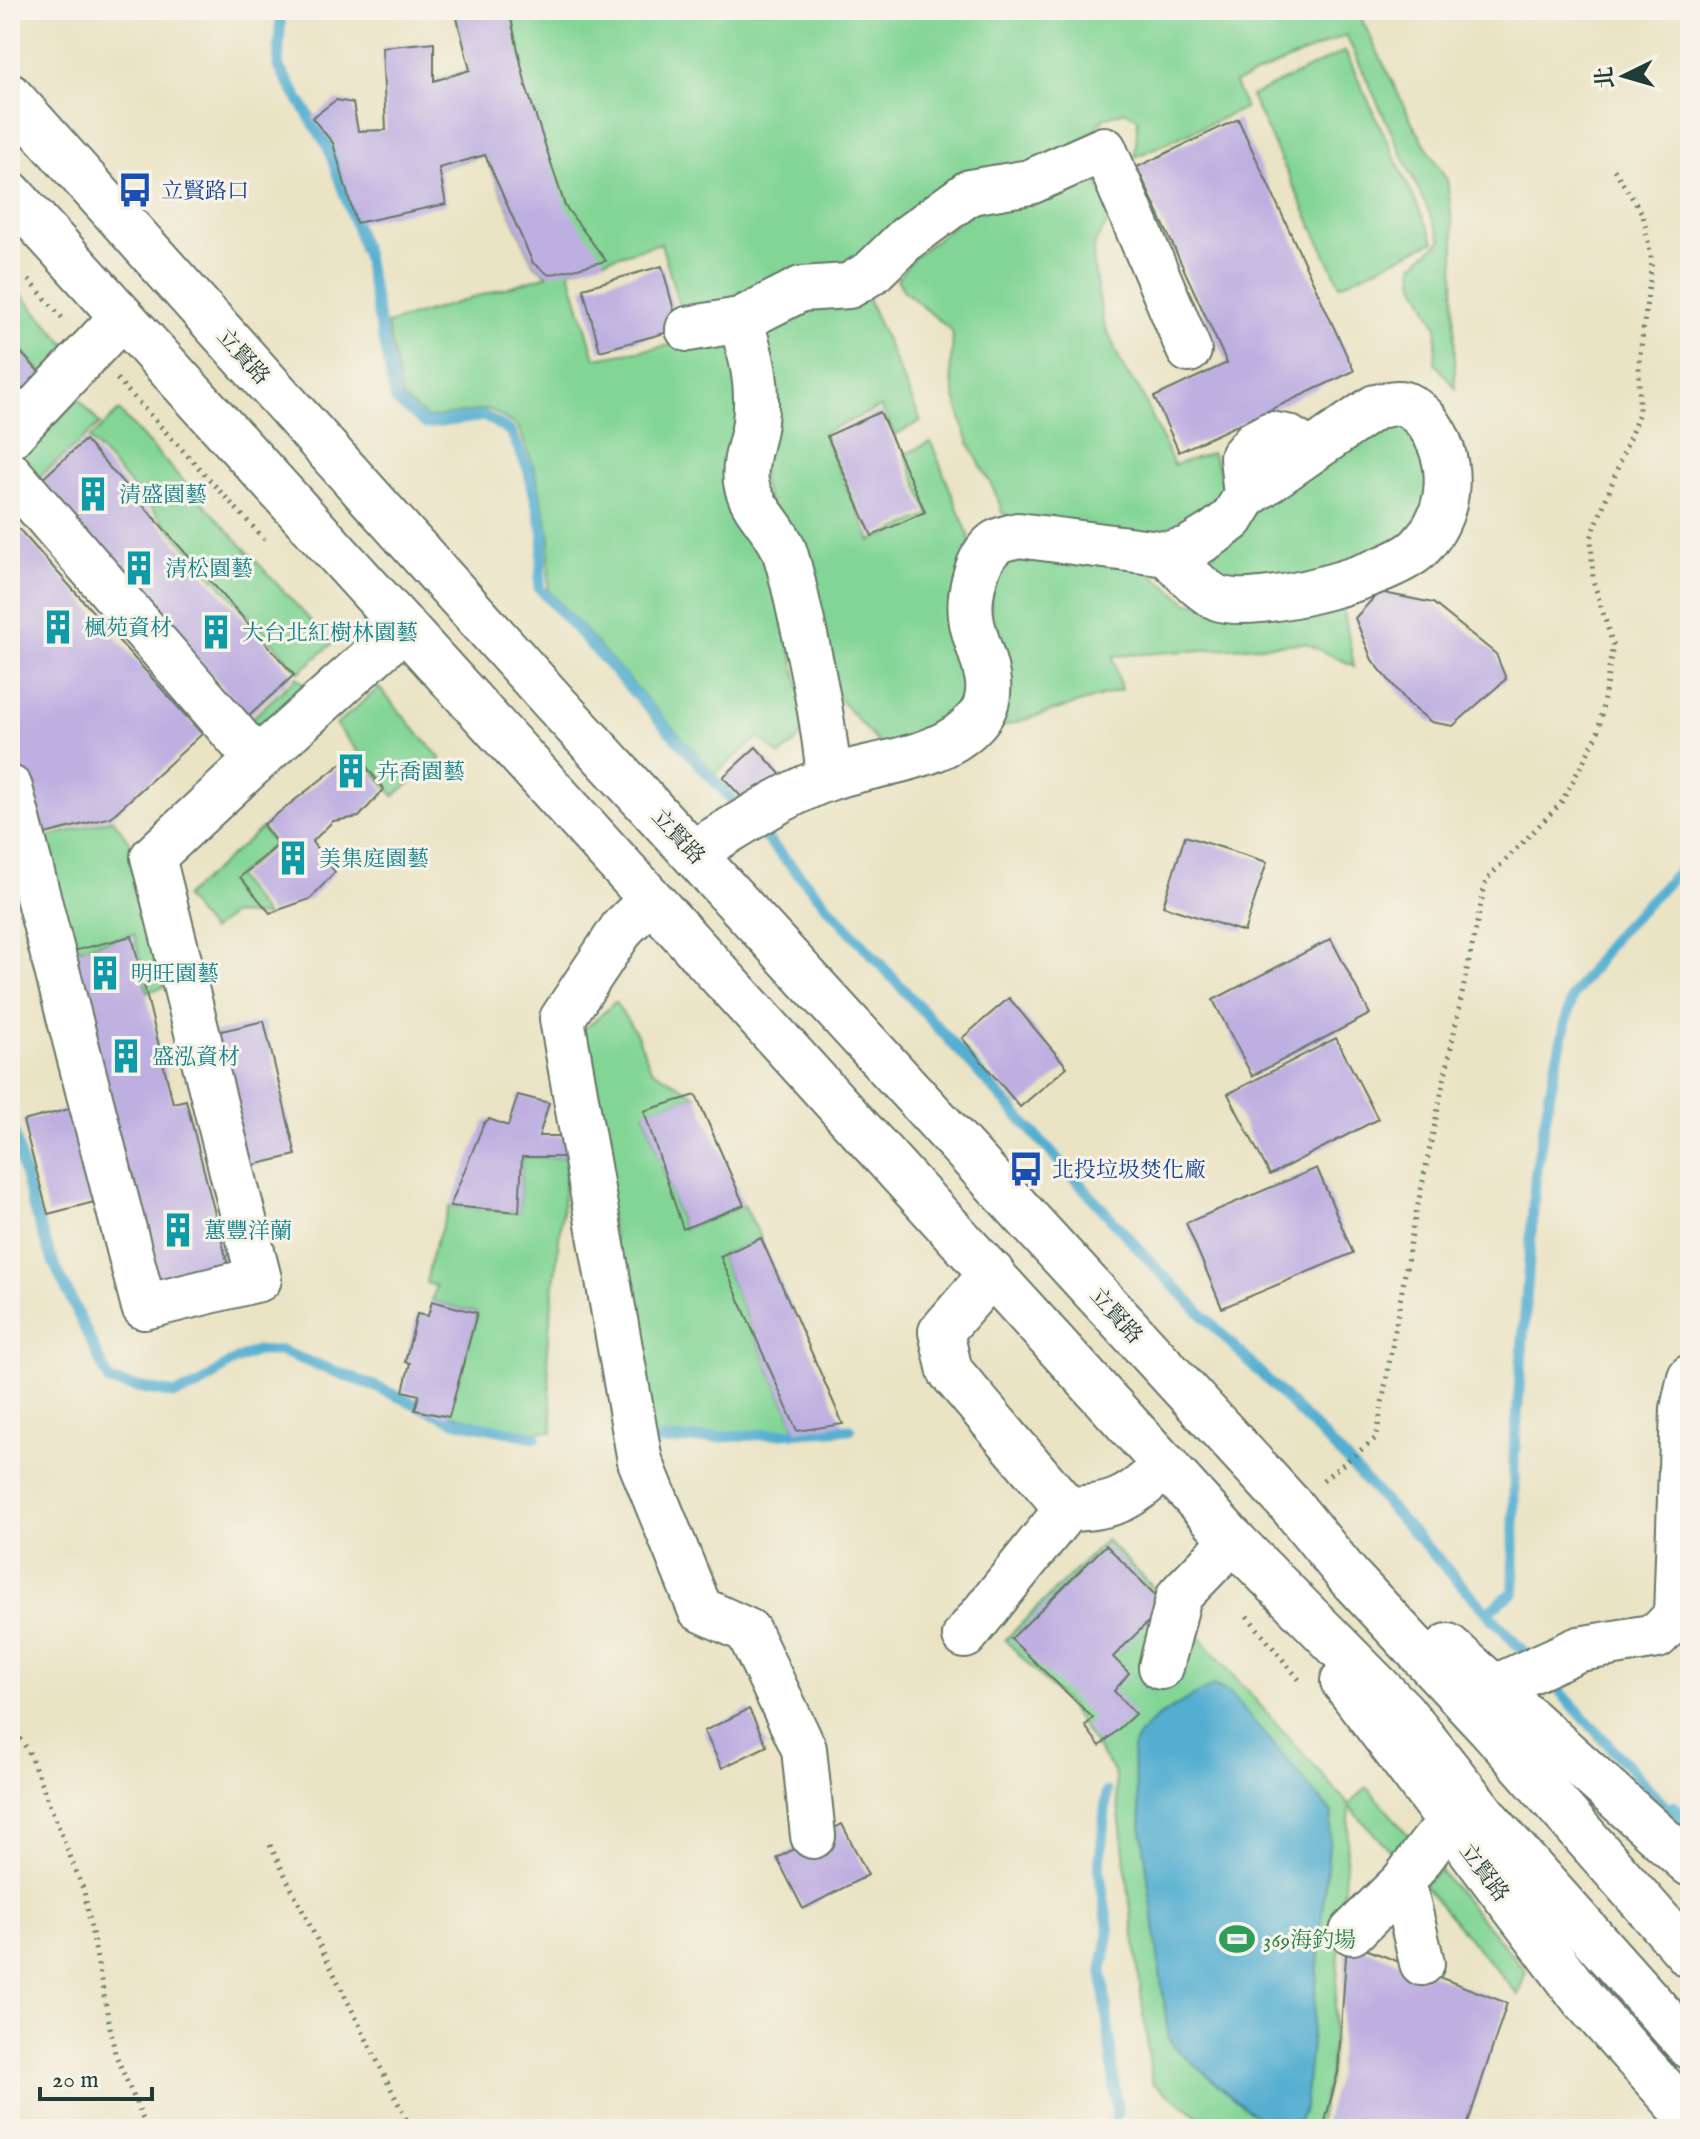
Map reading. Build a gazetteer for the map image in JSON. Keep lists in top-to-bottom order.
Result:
{
  "streets": {
    "street": ["立賢路"]
  },
  "places": {
    "bus stop": ["立賢路口", "北投垃圾焚化廠"],
    "building": [
      "清盛園藝",
      "清松園藝",
      "楓苑資材",
      "大台北紅樹林園藝",
      "卉喬園藝",
      "美集庭園藝",
      "明旺園藝",
      "盛泓資材",
      "蕙豐洋蘭"
    ],
    "sports": ["369海釣場"]
  },
  "scale_bar": "20 m",
  "north": "left"
}
